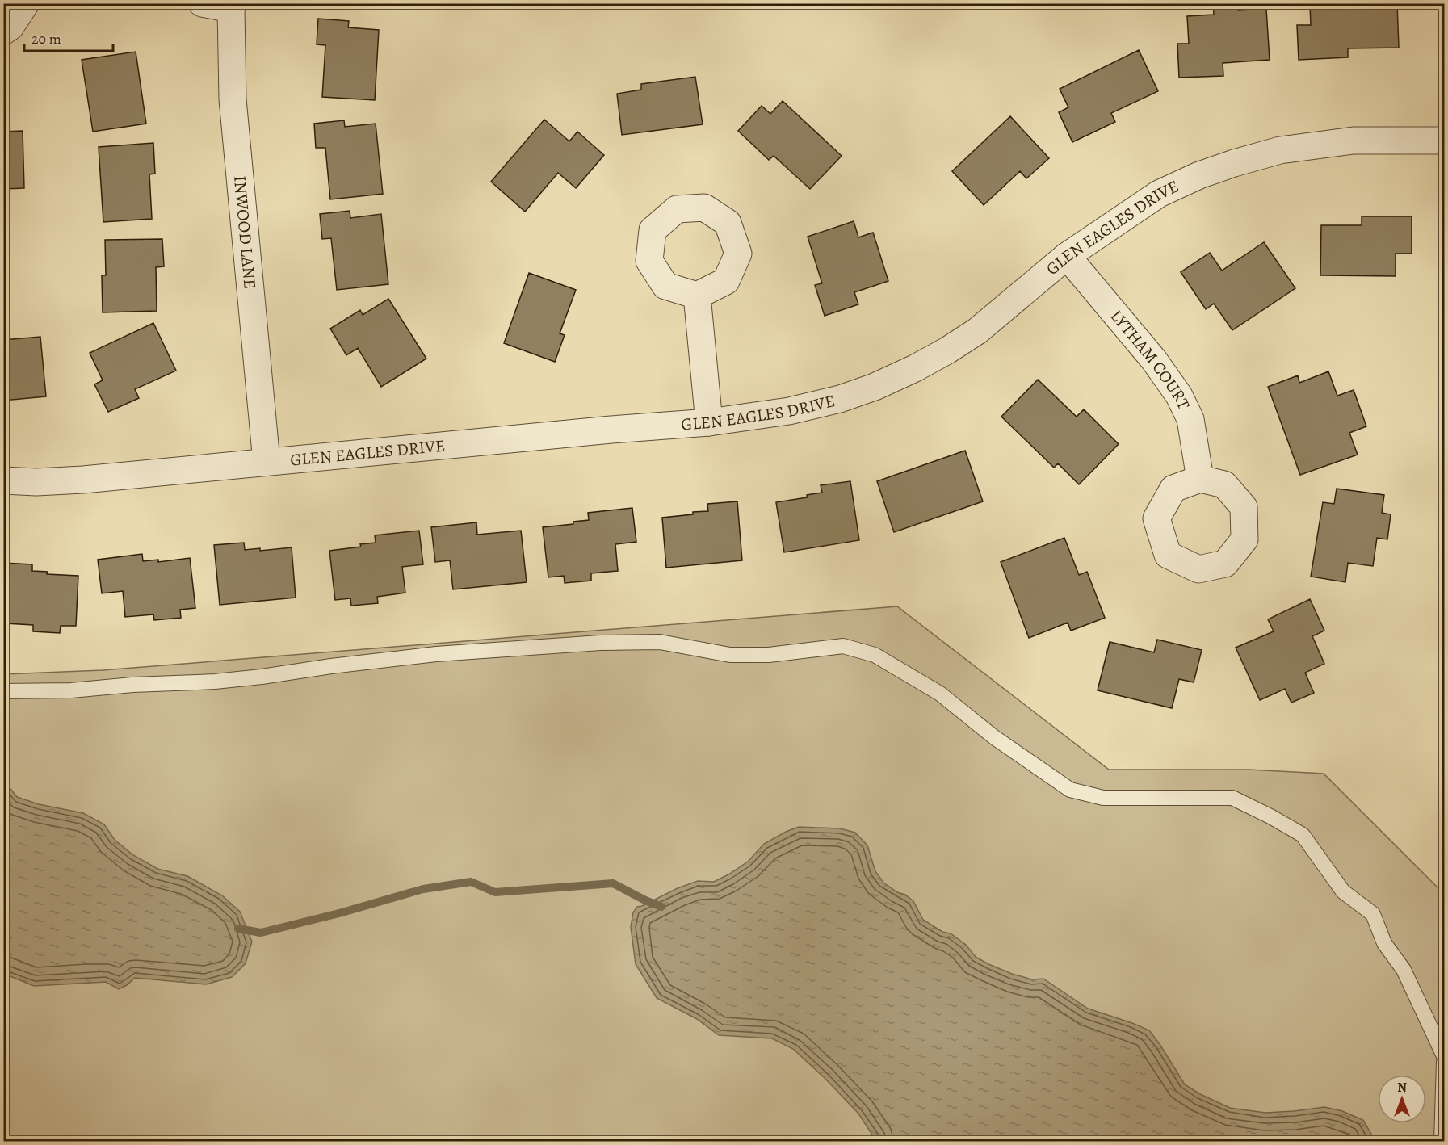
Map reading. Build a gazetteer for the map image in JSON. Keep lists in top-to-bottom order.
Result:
{
  "streets": {
    "street": ["GLEN EAGLES DRIVE", "INWOOD LANE", "LYTHAM COURT"]
  },
  "crossings": [
    ["GLEN EAGLES DRIVE", "INWOOD LANE"],
    ["GLEN EAGLES DRIVE", "LYTHAM COURT"]
  ],
  "scale_bar": "20 m",
  "north": "top"
}
